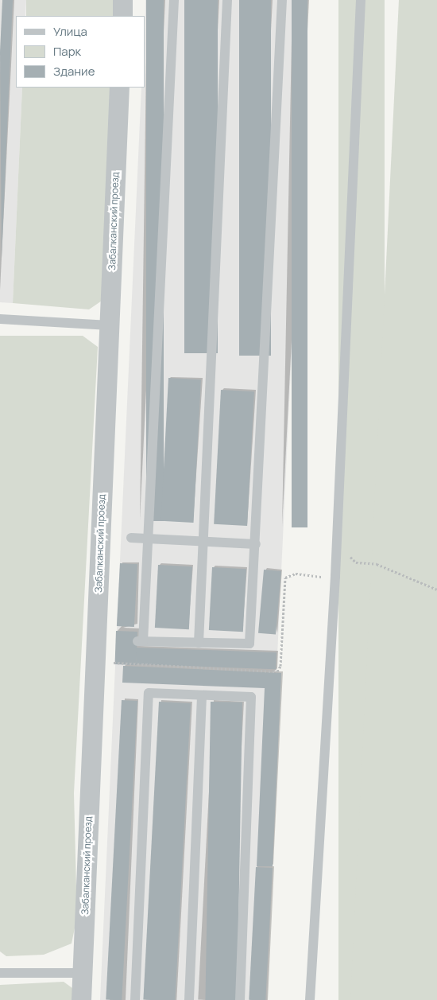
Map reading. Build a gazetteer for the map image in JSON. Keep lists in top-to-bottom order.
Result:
{
  "streets": {
    "street": ["Забалканский проезд"]
  },
  "legend": ["Улица", "Парк", "Здание"]
}
